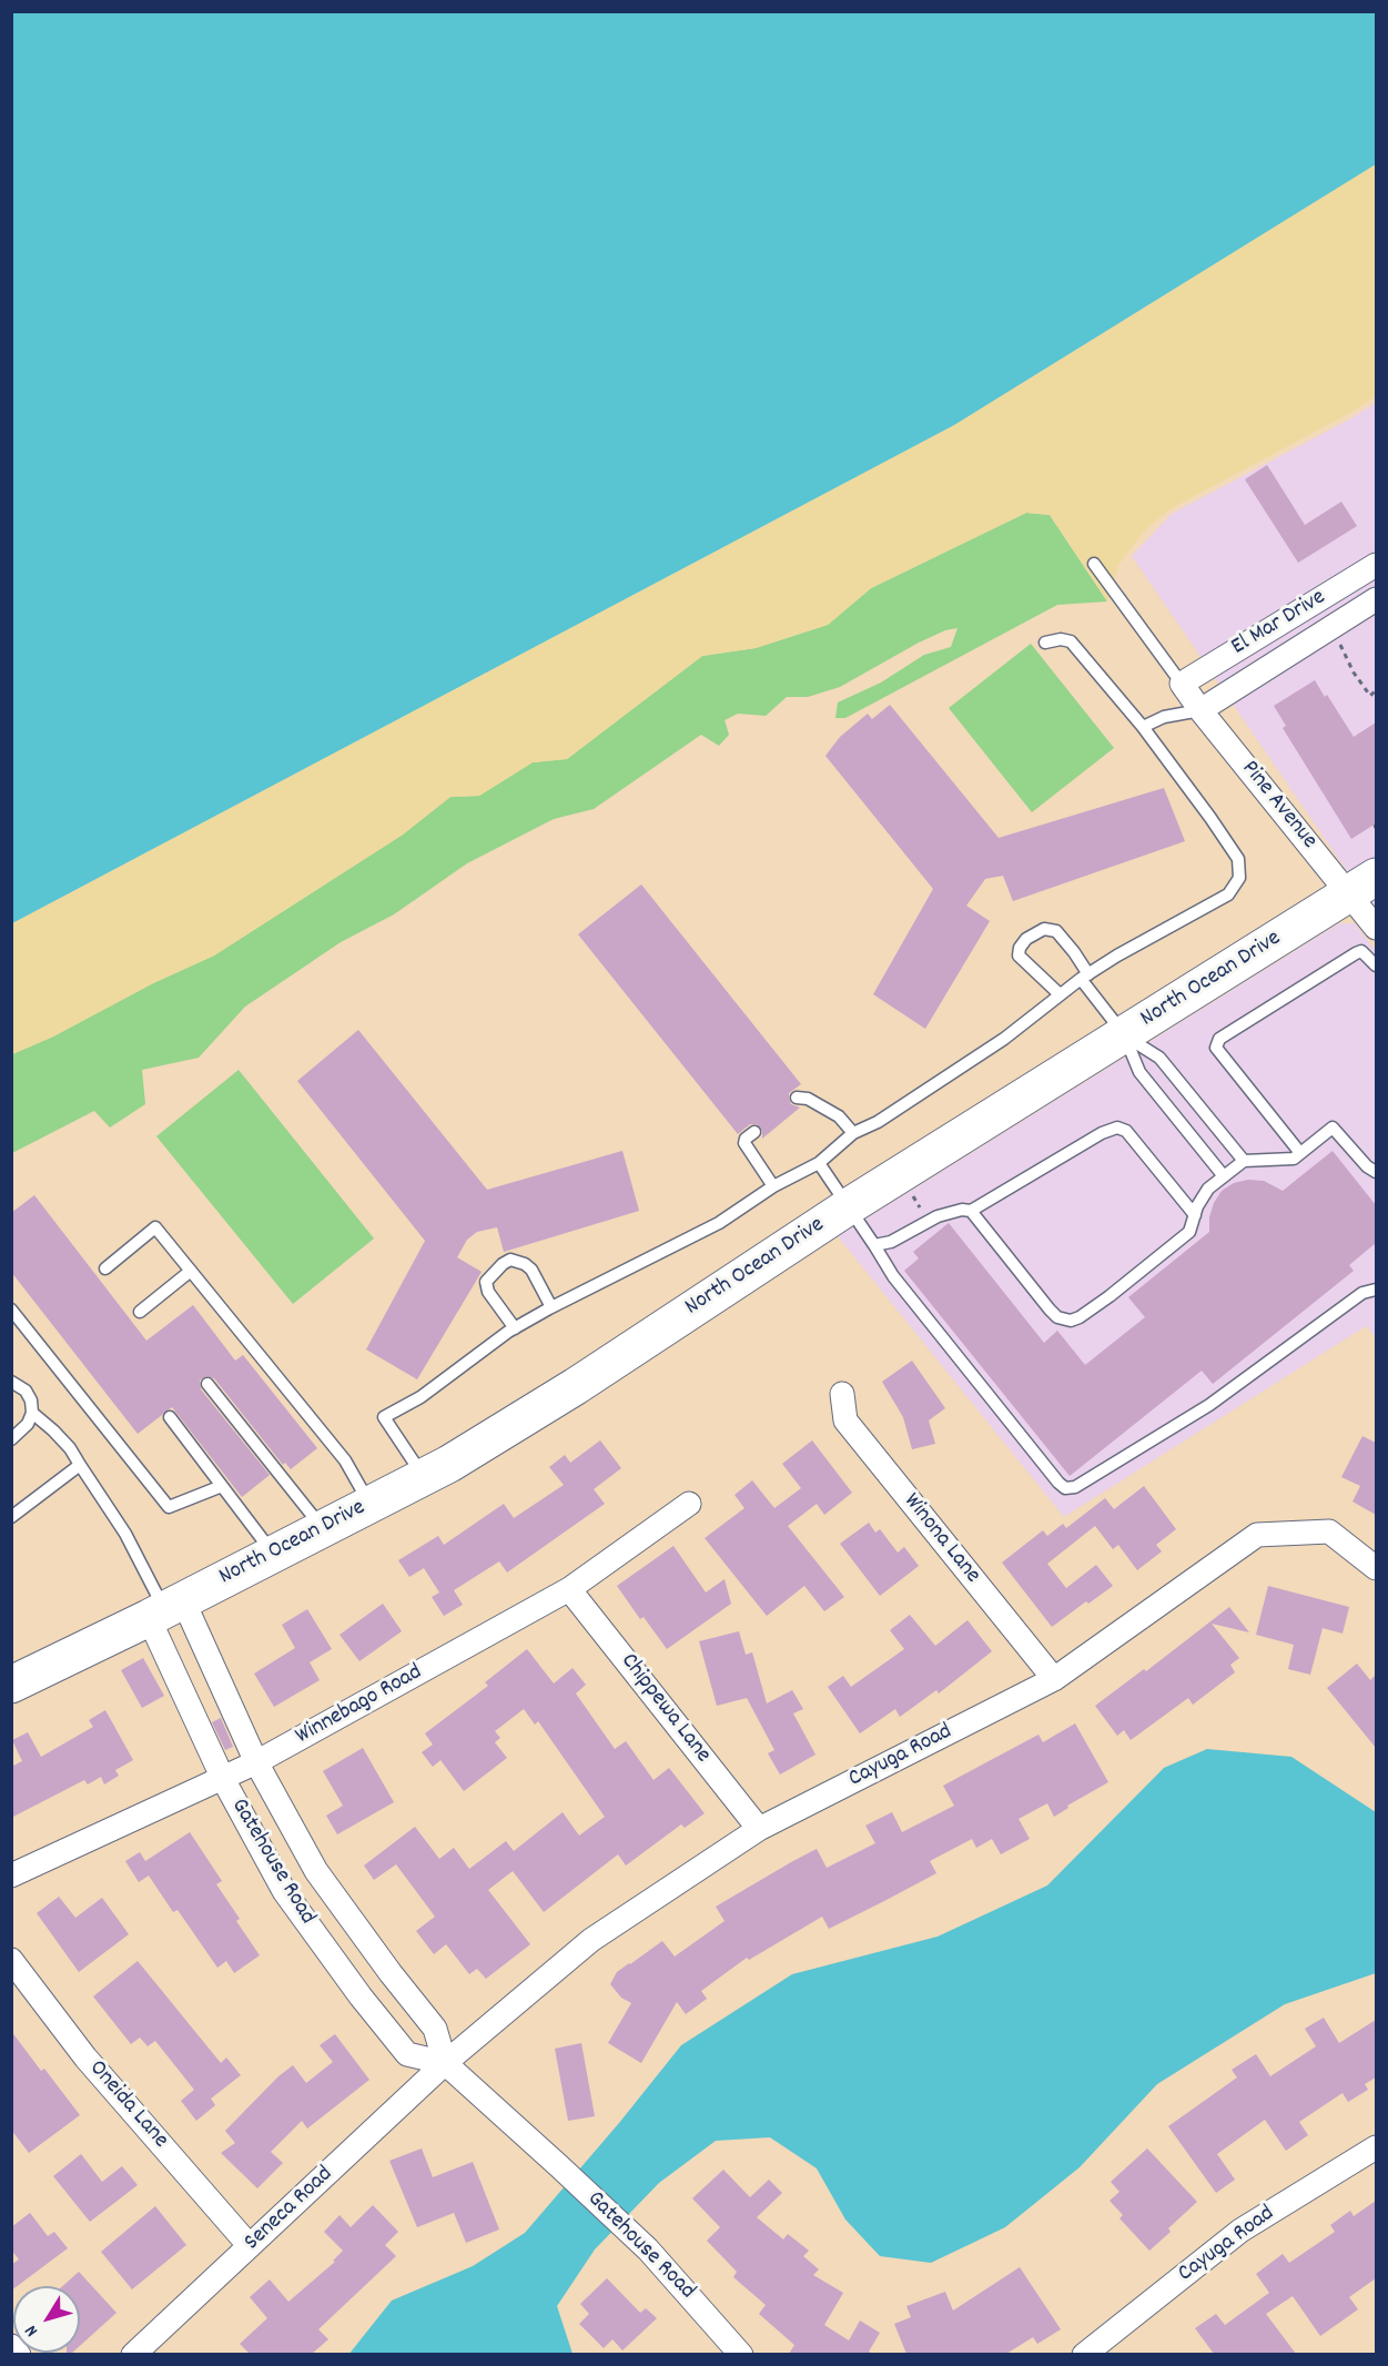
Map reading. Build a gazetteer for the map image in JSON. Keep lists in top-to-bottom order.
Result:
{
  "streets": {
    "main road": ["North Ocean Drive"],
    "street": [
      "El Mar Drive",
      "Pine Avenue",
      "Winona Lane",
      "Winnebago Road",
      "Chippewa Lane",
      "Cayuga Road",
      "Gatehouse Road",
      "Oneida Lane",
      "Seneca Road"
    ]
  },
  "crossings": [
    ["El Mar Drive", "Pine Avenue"],
    ["Pine Avenue", "North Ocean Drive"],
    ["North Ocean Drive", "Gatehouse Road"],
    ["Winona Lane", "Cayuga Road"],
    ["Winnebago Road", "Chippewa Lane"],
    ["Winnebago Road", "Gatehouse Road"],
    ["Chippewa Lane", "Cayuga Road"],
    ["Cayuga Road", "Gatehouse Road"],
    ["Cayuga Road", "Seneca Road"],
    ["Gatehouse Road", "Seneca Road"],
    ["Oneida Lane", "Seneca Road"]
  ],
  "north": "bottom left"
}
